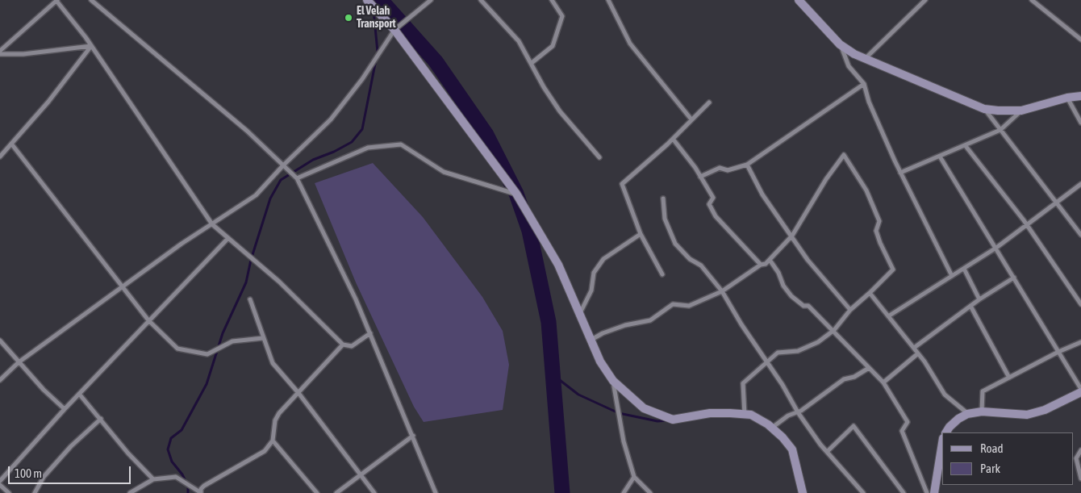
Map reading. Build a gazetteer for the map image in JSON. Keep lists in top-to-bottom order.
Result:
{
  "places": ["El Velah Transport"],
  "legend": ["Road", "Park"],
  "scale_bar": "100 m"
}
